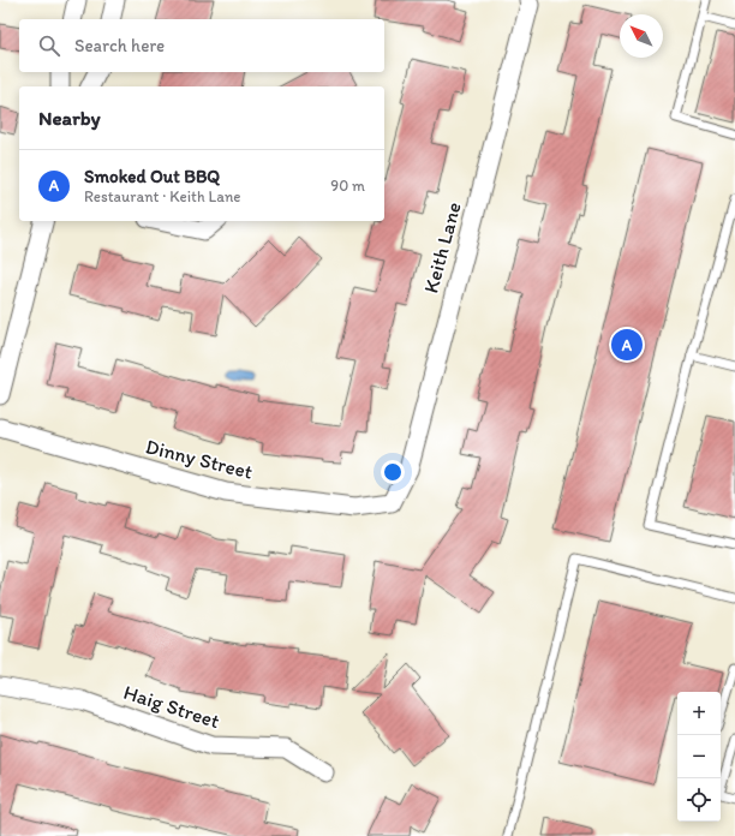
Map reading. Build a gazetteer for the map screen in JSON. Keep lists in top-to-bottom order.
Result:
{
  "streets": {
    "street": ["Keith Lane", "Dinny Street", "Haig Street"]
  },
  "crossings": [
    ["Keith Lane", "Dinny Street"]
  ],
  "north": "top left",
  "page": {
    "search": "Search here",
    "heading": "Nearby",
    "list": [
      {
        "mark": "A",
        "name": "Smoked Out BBQ",
        "note": "Restaurant · Keith Lane",
        "value": "90 m"
      }
    ],
    "pins": "A",
    "map_buttons": ["+", "−"]
  }
}
